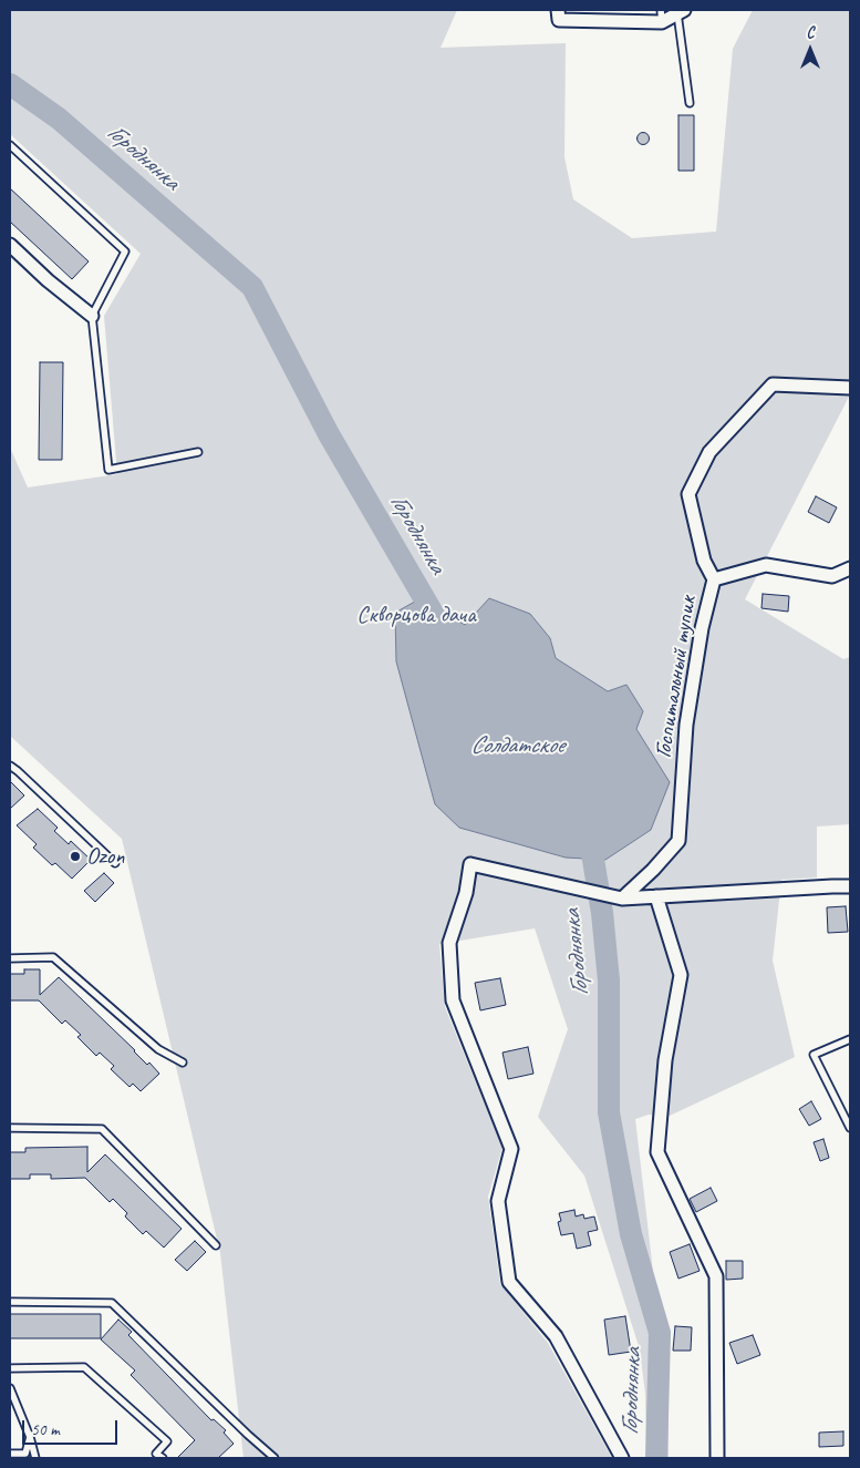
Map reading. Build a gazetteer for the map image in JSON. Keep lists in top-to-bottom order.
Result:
{
  "streets": {
    "street": ["Госпитальный тупик"]
  },
  "water": ["Городнянка", "Солдатское"],
  "parks": ["Скворцова дача"],
  "places": ["Ozon"],
  "scale_bar": "50 m",
  "north": "top"
}
